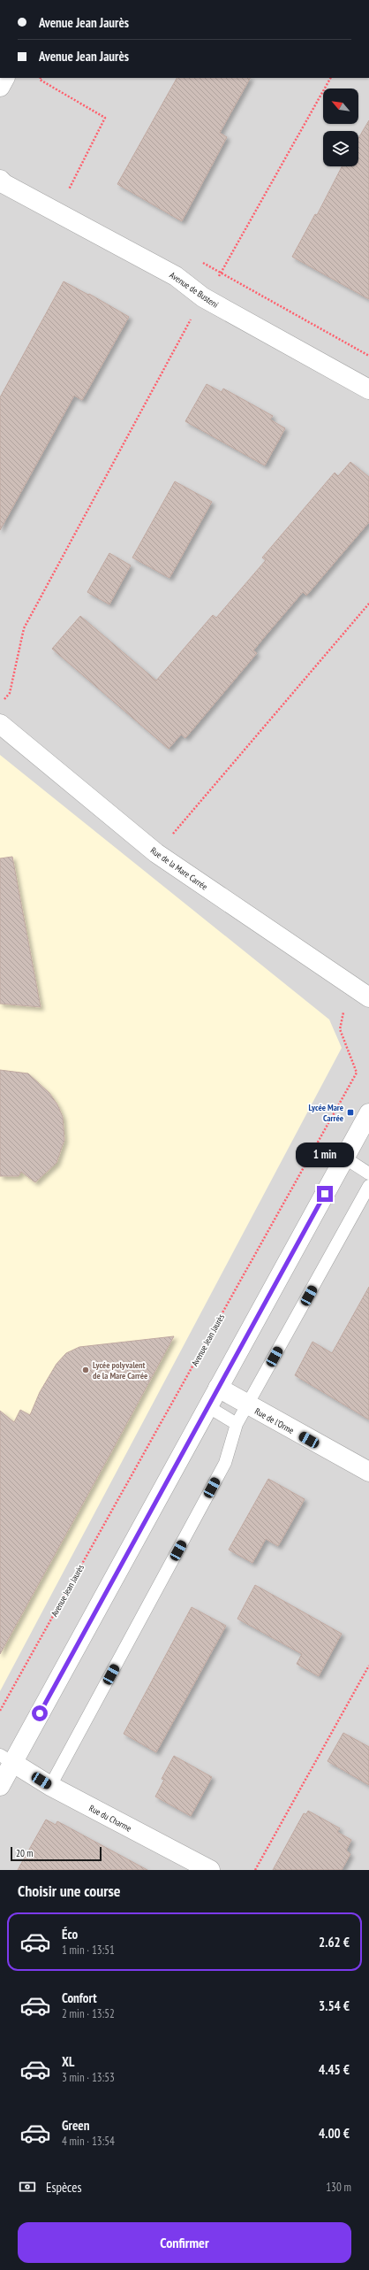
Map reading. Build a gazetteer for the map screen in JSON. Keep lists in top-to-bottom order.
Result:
{
  "streets": {
    "street": [
      "Avenue de Busteni",
      "Rue de la Mare Carrée",
      "Rue de l'Orme",
      "Rue du Charme"
    ],
    "path": ["Avenue Jean Jaurès"]
  },
  "crossings": [
    ["Rue de la Mare Carrée", "Avenue Jean Jaurès"]
  ],
  "places": {
    "transit": ["Lycée Mare Carrée"],
    "other": ["Lycée polyvalent de la Mare Carrée"]
  },
  "scale_bar": "20 m",
  "north": "top left",
  "page": {
    "banner": ["Avenue Jean Jaurès", "Avenue Jean Jaurès"],
    "bubble": "1 min",
    "scale": "20 m",
    "heading": "Choisir une course",
    "list": [
      {
        "name": "Éco",
        "note": "1 min · 13:51",
        "value": "2.62 €"
      },
      {
        "name": "Confort",
        "note": "2 min · 13:52",
        "value": "3.54 €"
      },
      {
        "name": "XL",
        "note": "3 min · 13:53",
        "value": "4.45 €"
      },
      {
        "name": "Green",
        "note": "4 min · 13:54",
        "value": "4.00 €"
      }
    ],
    "pay": ["Espèces", "130 m"],
    "buttons": "Confirmer"
  }
}
